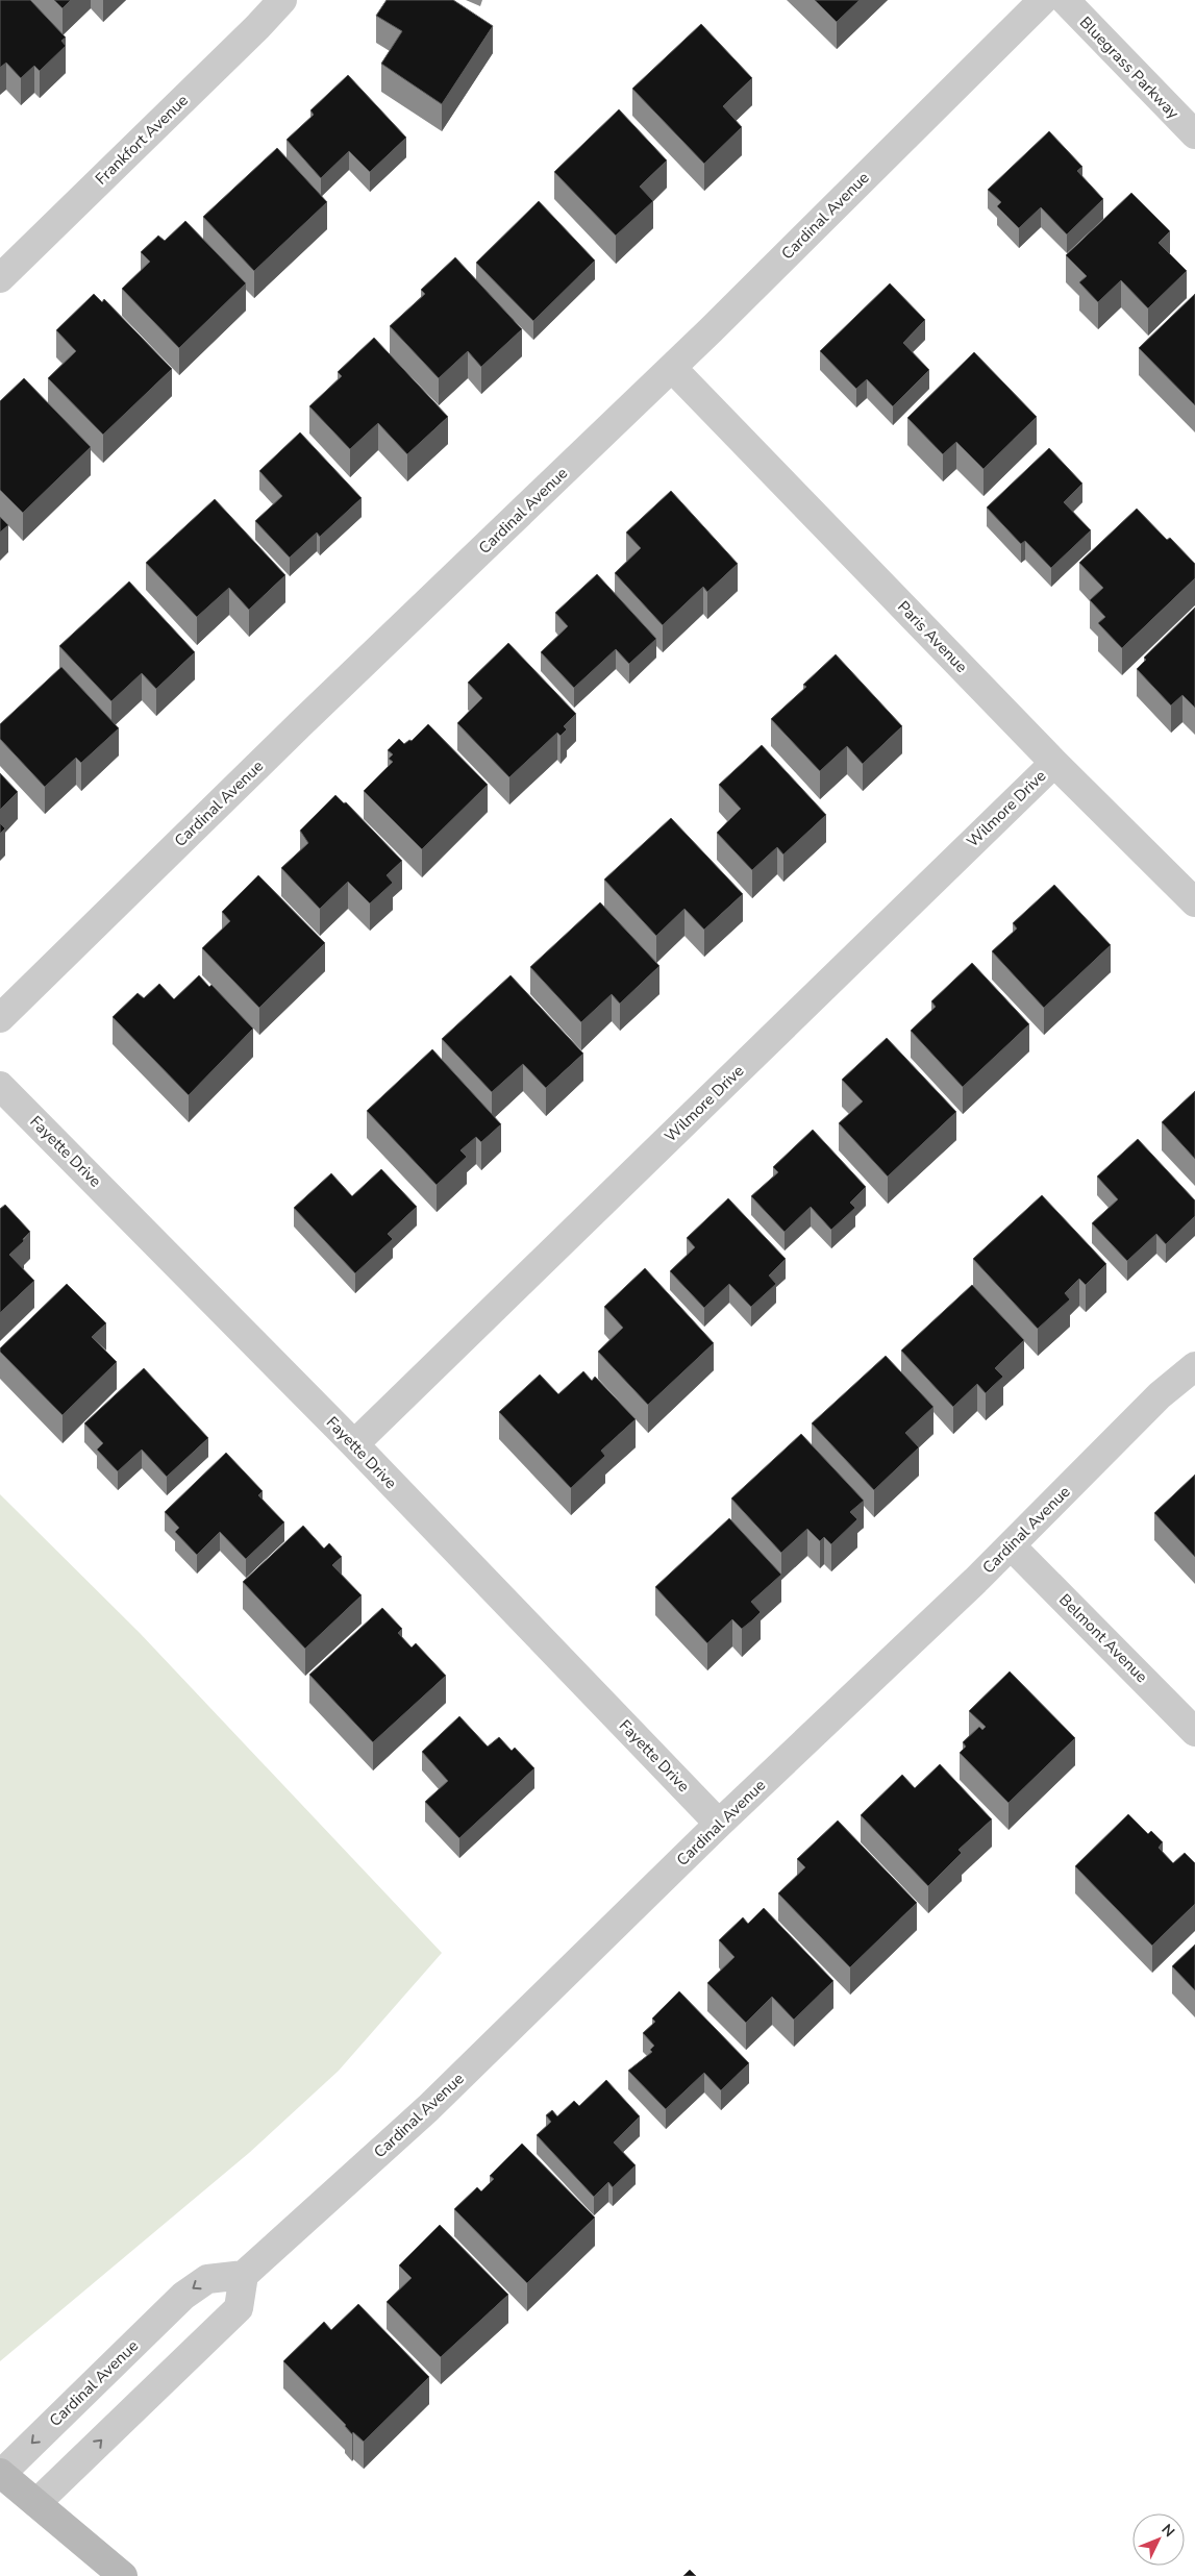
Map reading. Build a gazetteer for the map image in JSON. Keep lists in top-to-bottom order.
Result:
{
  "streets": {
    "street": [
      "Bluegrass Parkway",
      "Frankfort Avenue",
      "Cardinal Avenue",
      "Paris Avenue",
      "Wilmore Drive",
      "Fayette Drive",
      "Belmont Avenue"
    ]
  },
  "crossings": [
    ["Cardinal Avenue", "Paris Avenue"],
    ["Cardinal Avenue", "Fayette Drive"],
    ["Cardinal Avenue", "Belmont Avenue"],
    ["Paris Avenue", "Wilmore Drive"],
    ["Wilmore Drive", "Fayette Drive"]
  ],
  "north": "top right"
}
